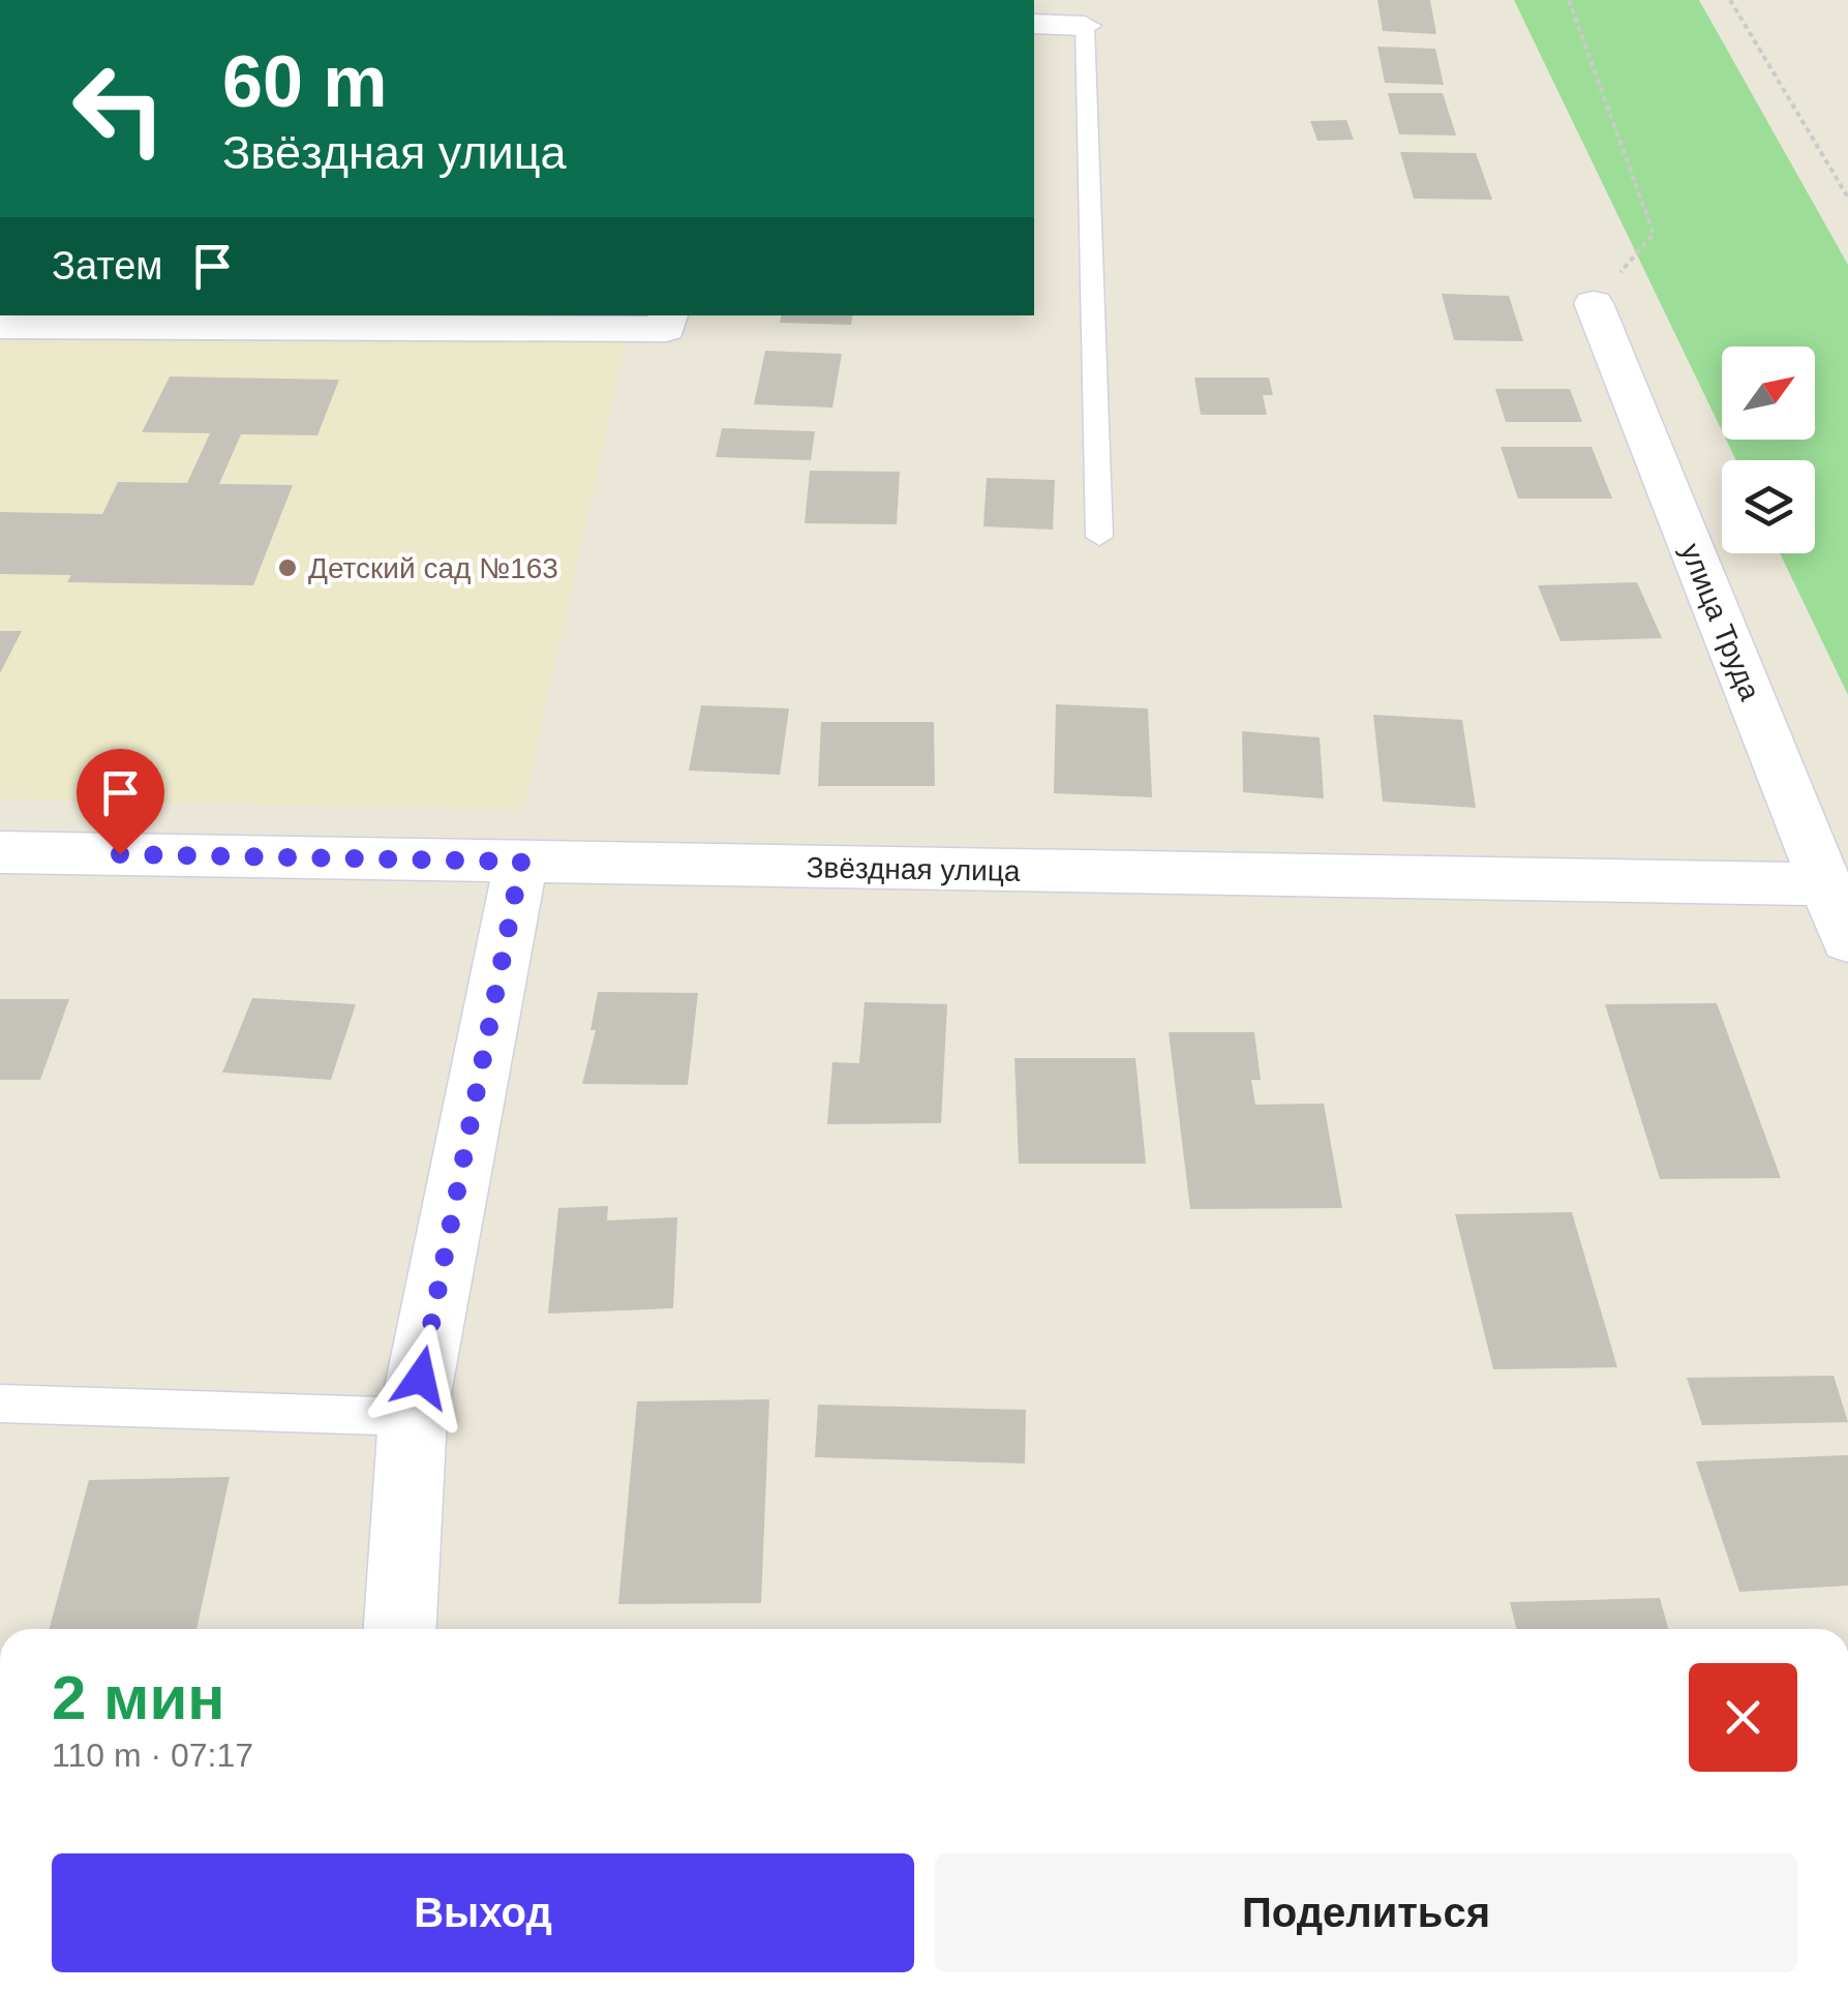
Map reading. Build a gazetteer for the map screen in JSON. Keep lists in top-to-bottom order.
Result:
{
  "streets": {
    "street": ["улица Труда", "Звёздная улица"]
  },
  "crossings": [
    ["улица Труда", "Звёздная улица"]
  ],
  "places": ["Детский cад №163"],
  "north": "top right",
  "page": {
    "turn": ["60 m", "Звёздная улица"],
    "then": "Затем",
    "heading": ["2 мин", "110 m · 07:17"],
    "buttons": ["Выход", "Поделиться"]
  }
}
